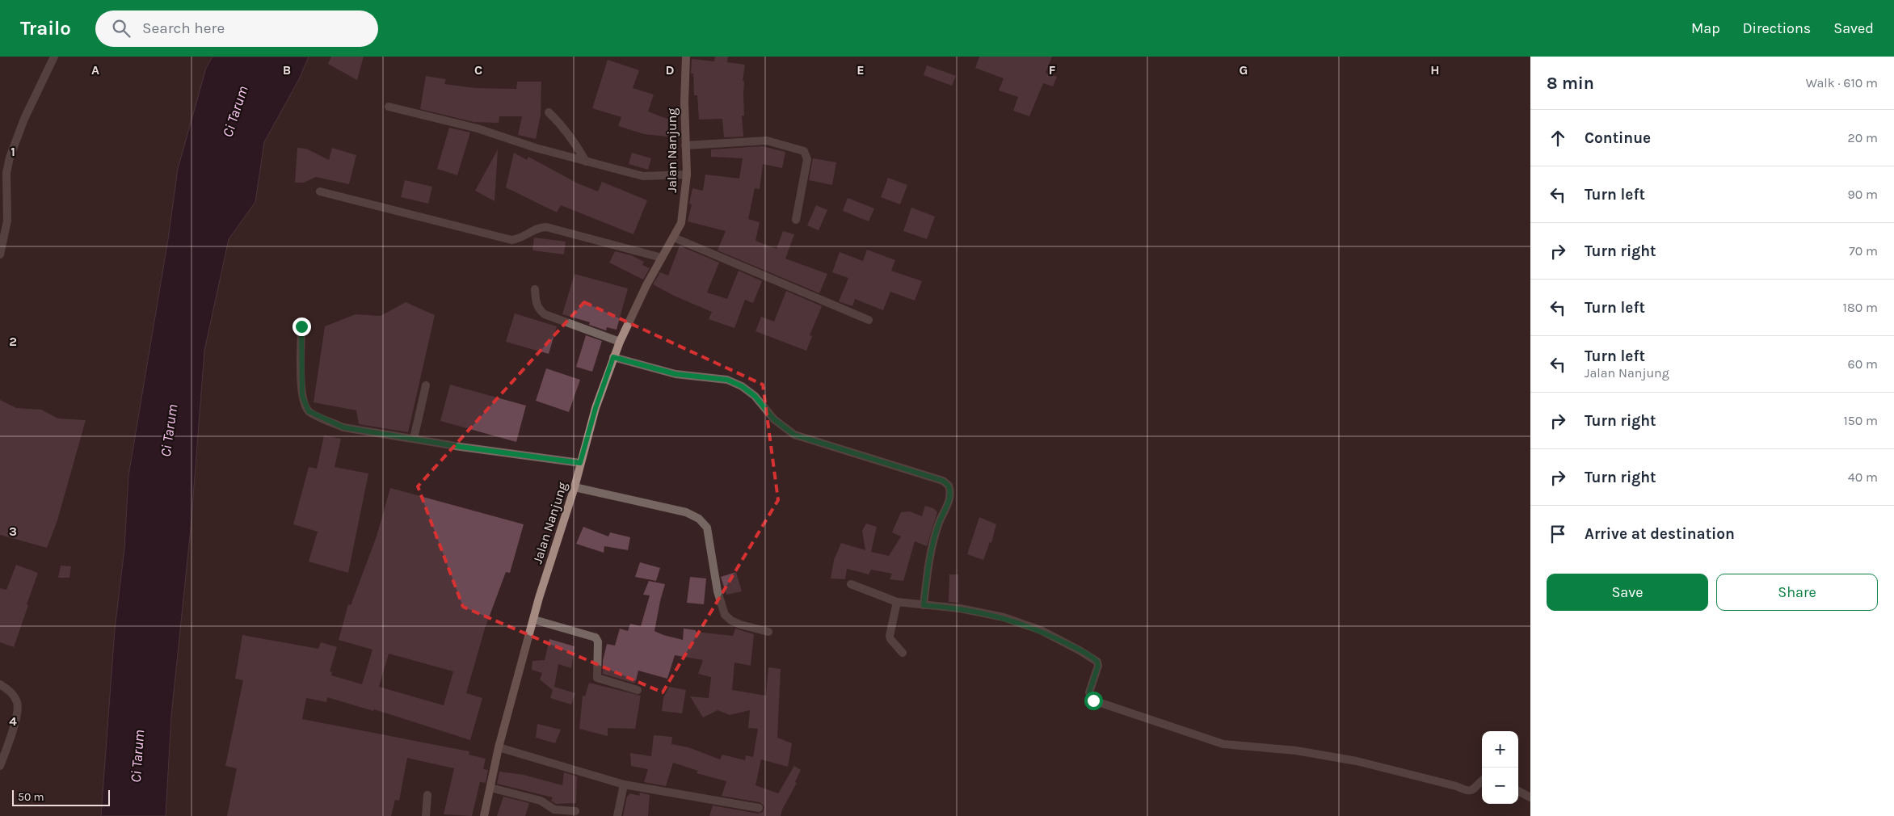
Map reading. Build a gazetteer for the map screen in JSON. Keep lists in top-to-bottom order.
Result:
{
  "streets": {
    "main road": ["Jalan Nanjung"]
  },
  "water": ["Ci Tarum"],
  "scale_bar": "50 m",
  "page": {
    "header": "Trailo",
    "search": "Search here",
    "nav": ["Map", "Directions", "Saved"],
    "heading": ["8 min", "Walk · 610 m"],
    "list": [
      ["Continue", "20 m"],
      ["Turn left", "90 m"],
      ["Turn right", "70 m"],
      ["Turn left", "180 m"],
      ["Turn left", "Jalan Nanjung", "60 m"],
      ["Turn right", "150 m"],
      ["Turn right", "40 m"],
      "Arrive at destination"
    ],
    "buttons": ["Save", "Share"],
    "map_buttons": ["+", "−"],
    "scale": "50 m"
  },
  "grid": {
    "columns": [
      "A",
      "B",
      "C",
      "D",
      "E",
      "F",
      "G",
      "H"
    ],
    "rows": [
      "1",
      "2",
      "3",
      "4"
    ]
  }
}
